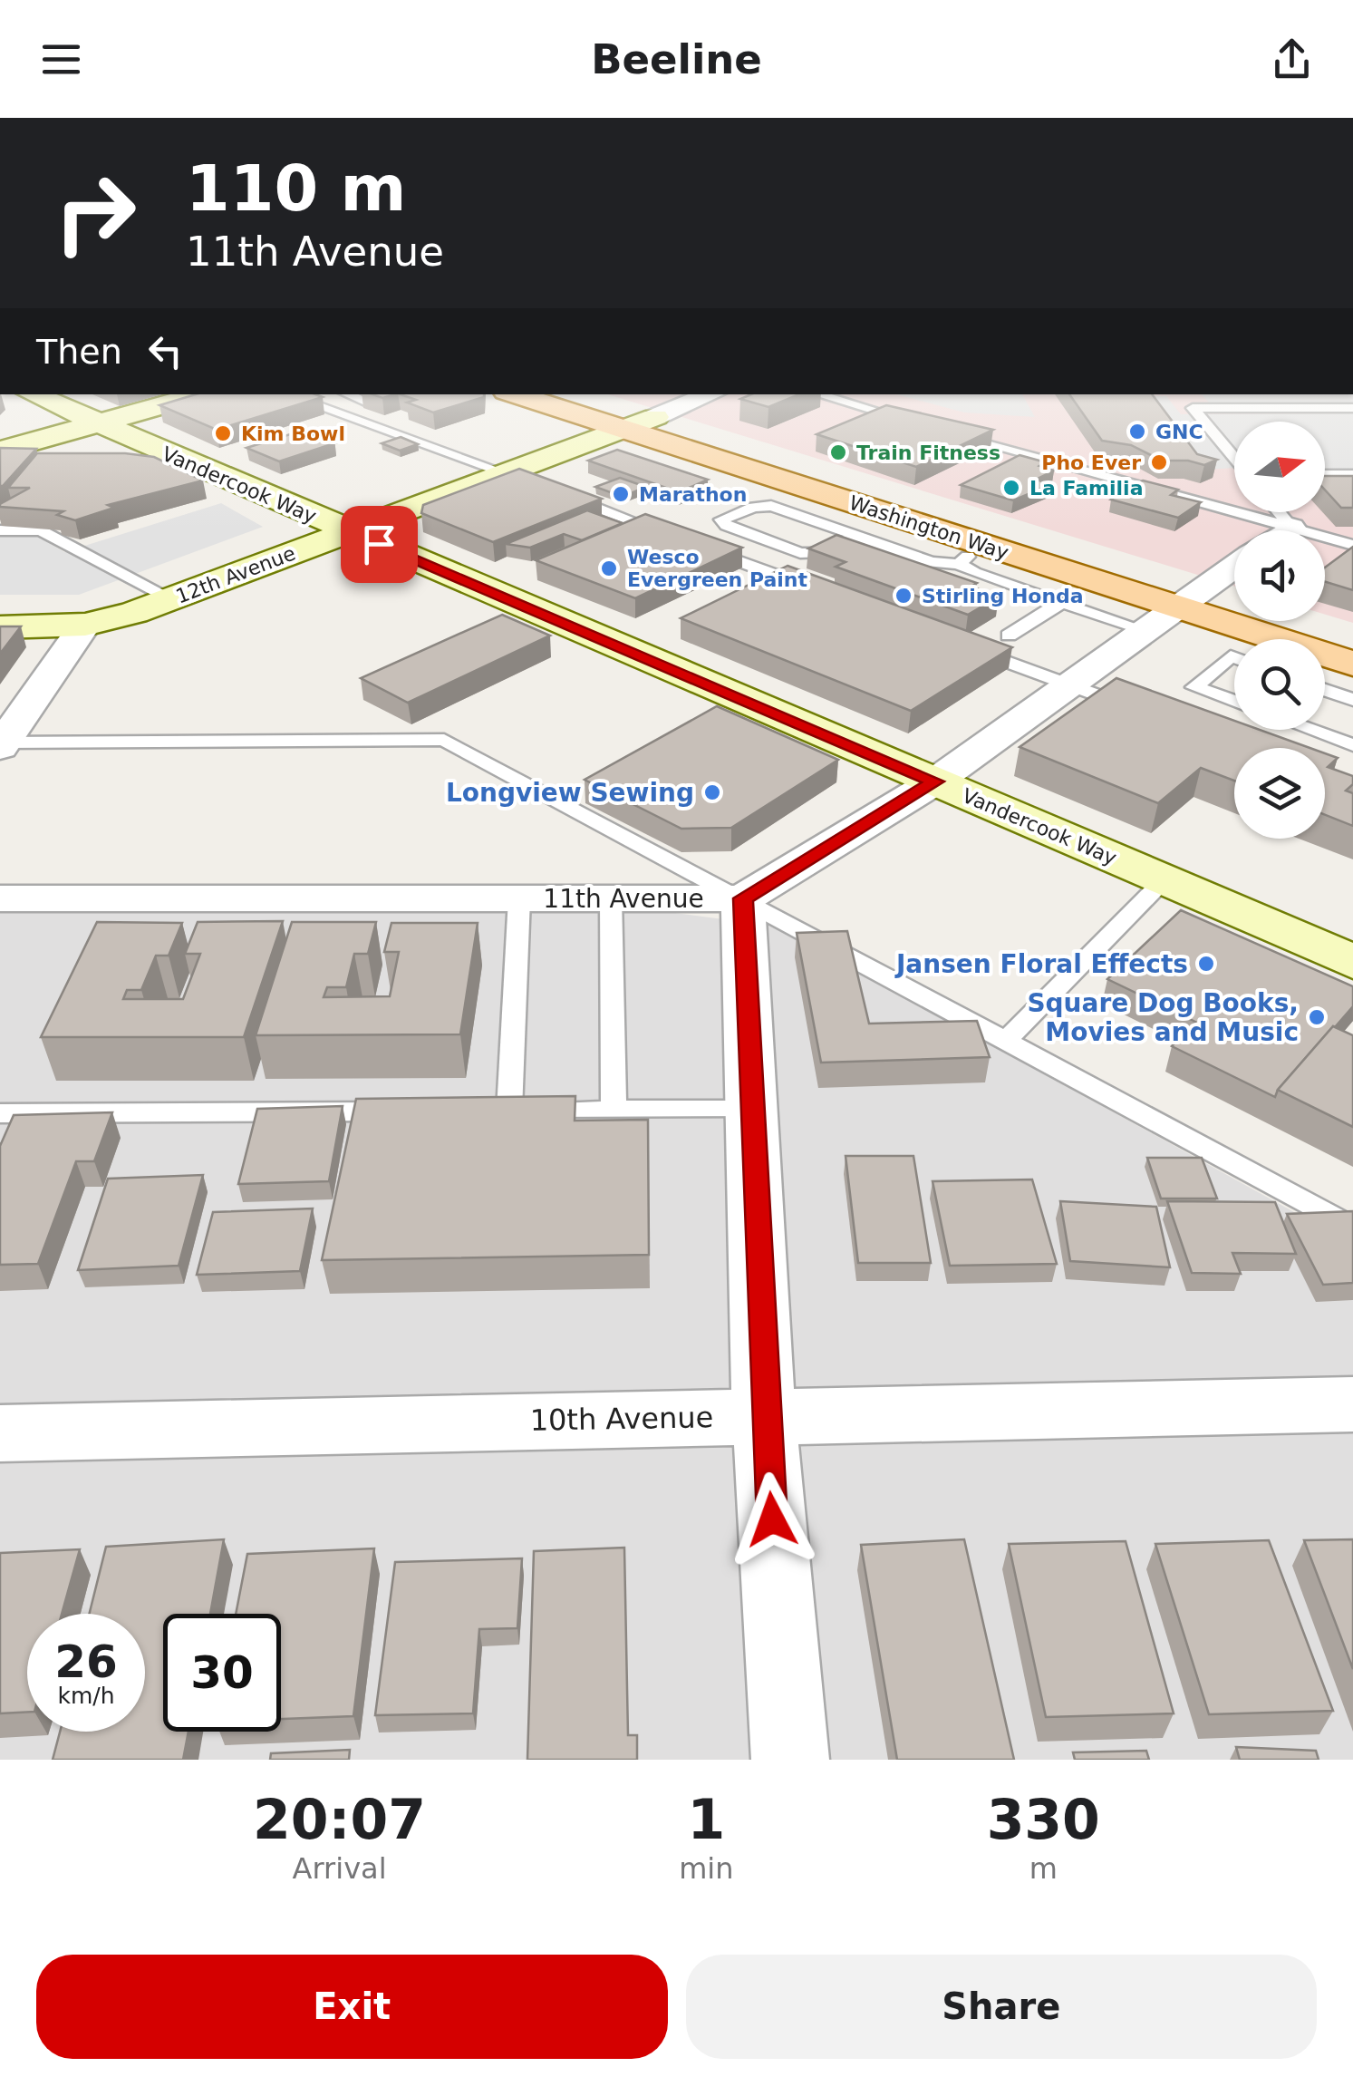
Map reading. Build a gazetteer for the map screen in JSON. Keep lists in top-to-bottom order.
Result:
{
  "streets": {
    "main road": ["Washington Way"],
    "street": [
      "Vandercook Way",
      "12th Avenue",
      "11th Avenue",
      "10th Avenue"
    ]
  },
  "crossings": [
    ["Vandercook Way", "12th Avenue"],
    ["Washington Way", "12th Avenue"]
  ],
  "places": [
    "GNC",
    "Kim Bowl",
    "Train Fitness",
    "Pho Ever",
    "La Familia",
    "Marathon",
    "Wesco Evergreen Paint",
    "Stirling Honda",
    "Longview Sewing",
    "Jansen Floral Effects",
    "Square Dog Books, Movies and Music"
  ],
  "north": "right",
  "page": {
    "header": "Beeline",
    "turn": ["110 m", "11th Avenue"],
    "then": "Then",
    "speed": "26 km/h",
    "limit": "30",
    "eta": [
      "20:07",
      "Arrival",
      "1",
      "min",
      "330",
      "m"
    ],
    "buttons": ["Exit", "Share"]
  }
}
